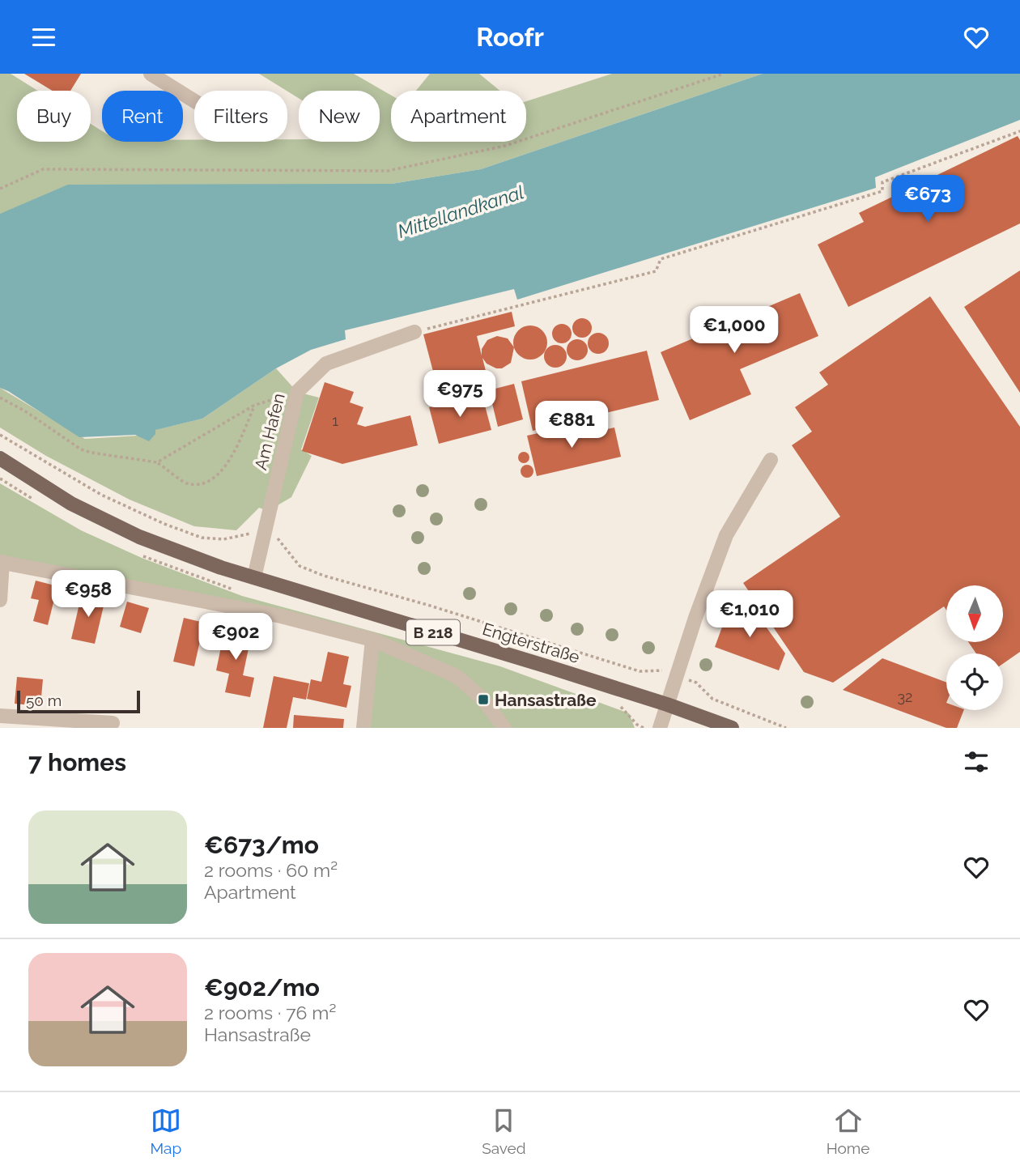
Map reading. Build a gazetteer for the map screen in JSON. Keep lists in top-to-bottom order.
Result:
{
  "streets": {
    "main road": ["B 218", "Engterstraße"],
    "street": ["Am Hafen"]
  },
  "crossings": [
    ["Am Hafen", "B 218"],
    ["Am Hafen", "Engterstraße"],
    ["B 218", "Engterstraße"]
  ],
  "water": ["Mittellandkanal"],
  "places": {
    "transit": ["Hansastraße"]
  },
  "house_numbers": ["1", "32"],
  "scale_bar": "50 m",
  "north": "bottom",
  "page": {
    "header": "Roofr",
    "chip": [
      "Buy",
      "Rent",
      "Filters",
      "New",
      "Apartment"
    ],
    "price": [
      "€673",
      "€1,000",
      "€975",
      "€881",
      "€958",
      "€1,010",
      "€902"
    ],
    "scale": "50 m",
    "heading": "7 homes",
    "list": [
      {
        "name": "€673/mo",
        "note": "2 rooms · 60 m² · Apartment"
      },
      {
        "name": "€902/mo",
        "note": "2 rooms · 76 m² · Hansastraße"
      }
    ],
    "tabs": ["Map", "Saved", "Home"]
  }
}
